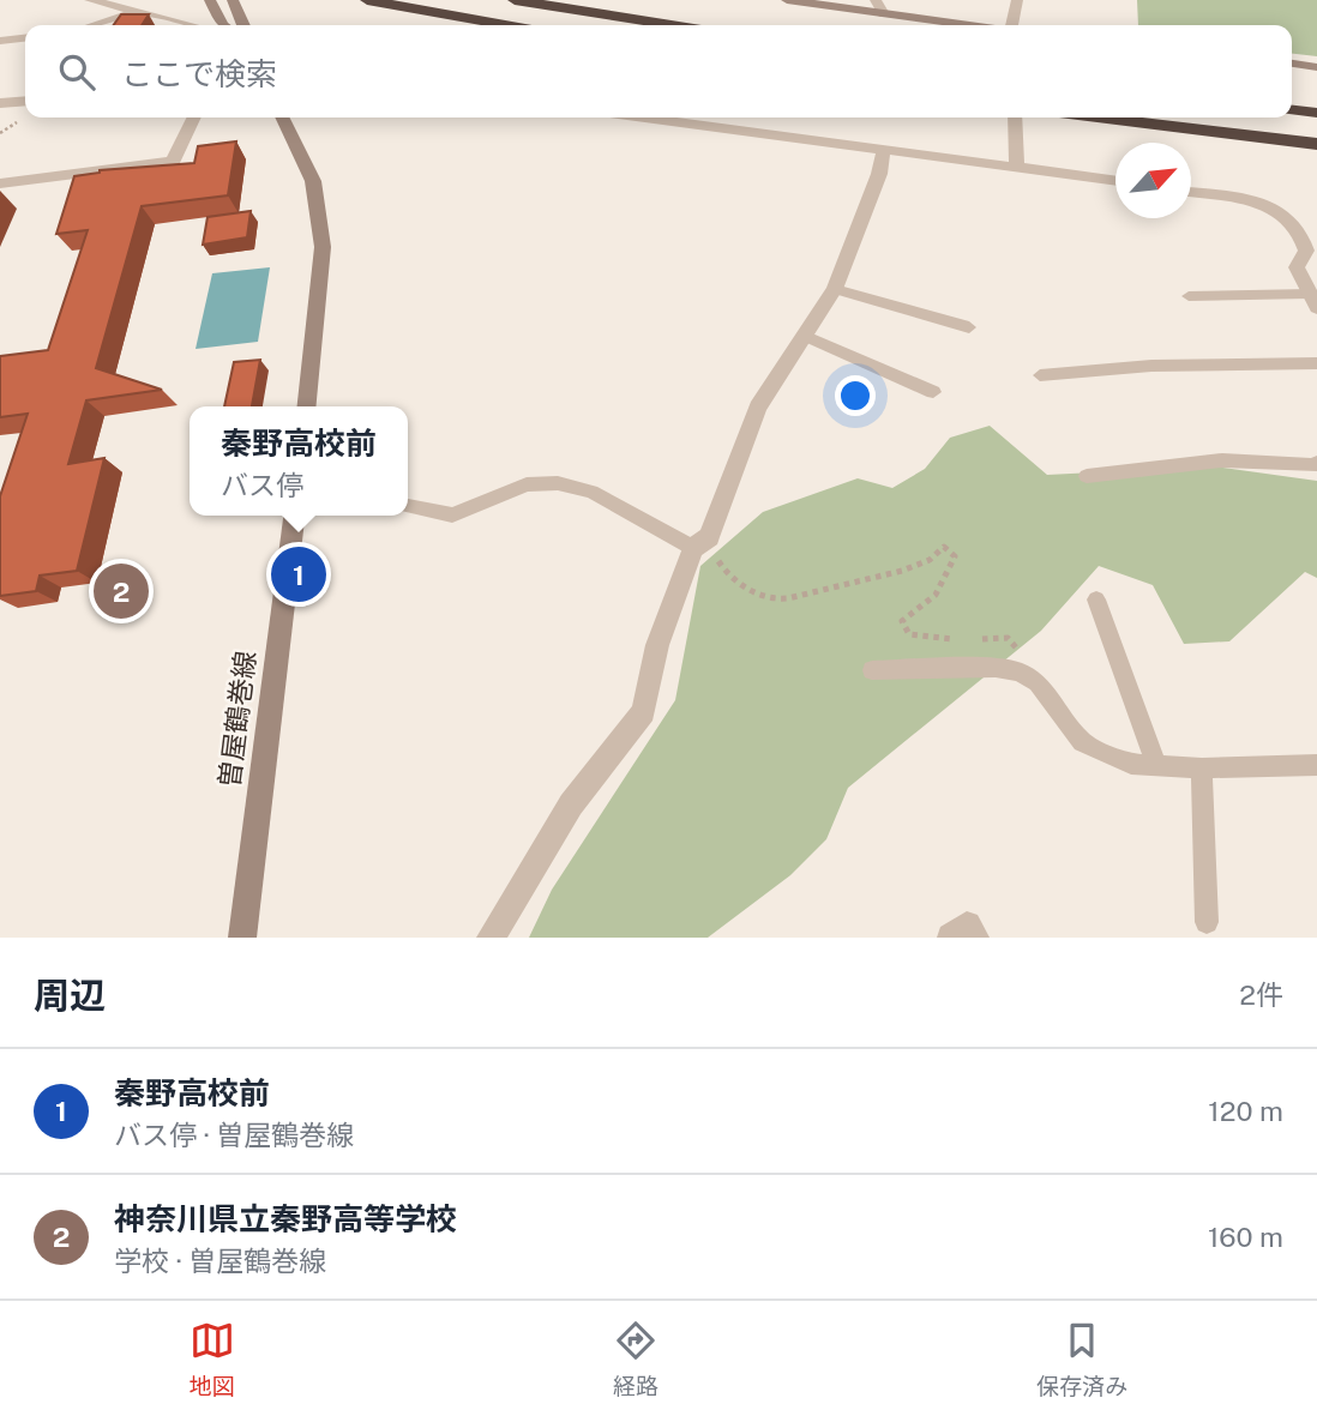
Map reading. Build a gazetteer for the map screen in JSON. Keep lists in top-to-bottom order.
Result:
{
  "streets": {
    "main road": ["曽屋鶴巻線"]
  },
  "north": "top right",
  "page": {
    "search": "ここで検索",
    "popup": ["秦野高校前", "バス停"],
    "pins": ["1", "2"],
    "heading": ["周辺", "2件"],
    "list": [
      {
        "mark": "1",
        "name": "秦野高校前",
        "note": "バス停 · 曽屋鶴巻線",
        "value": "120 m"
      },
      {
        "mark": "2",
        "name": "神奈川県立秦野高等学校",
        "note": "学校 · 曽屋鶴巻線",
        "value": "160 m"
      }
    ],
    "nav": ["地図", "経路", "保存済み"]
  }
}
